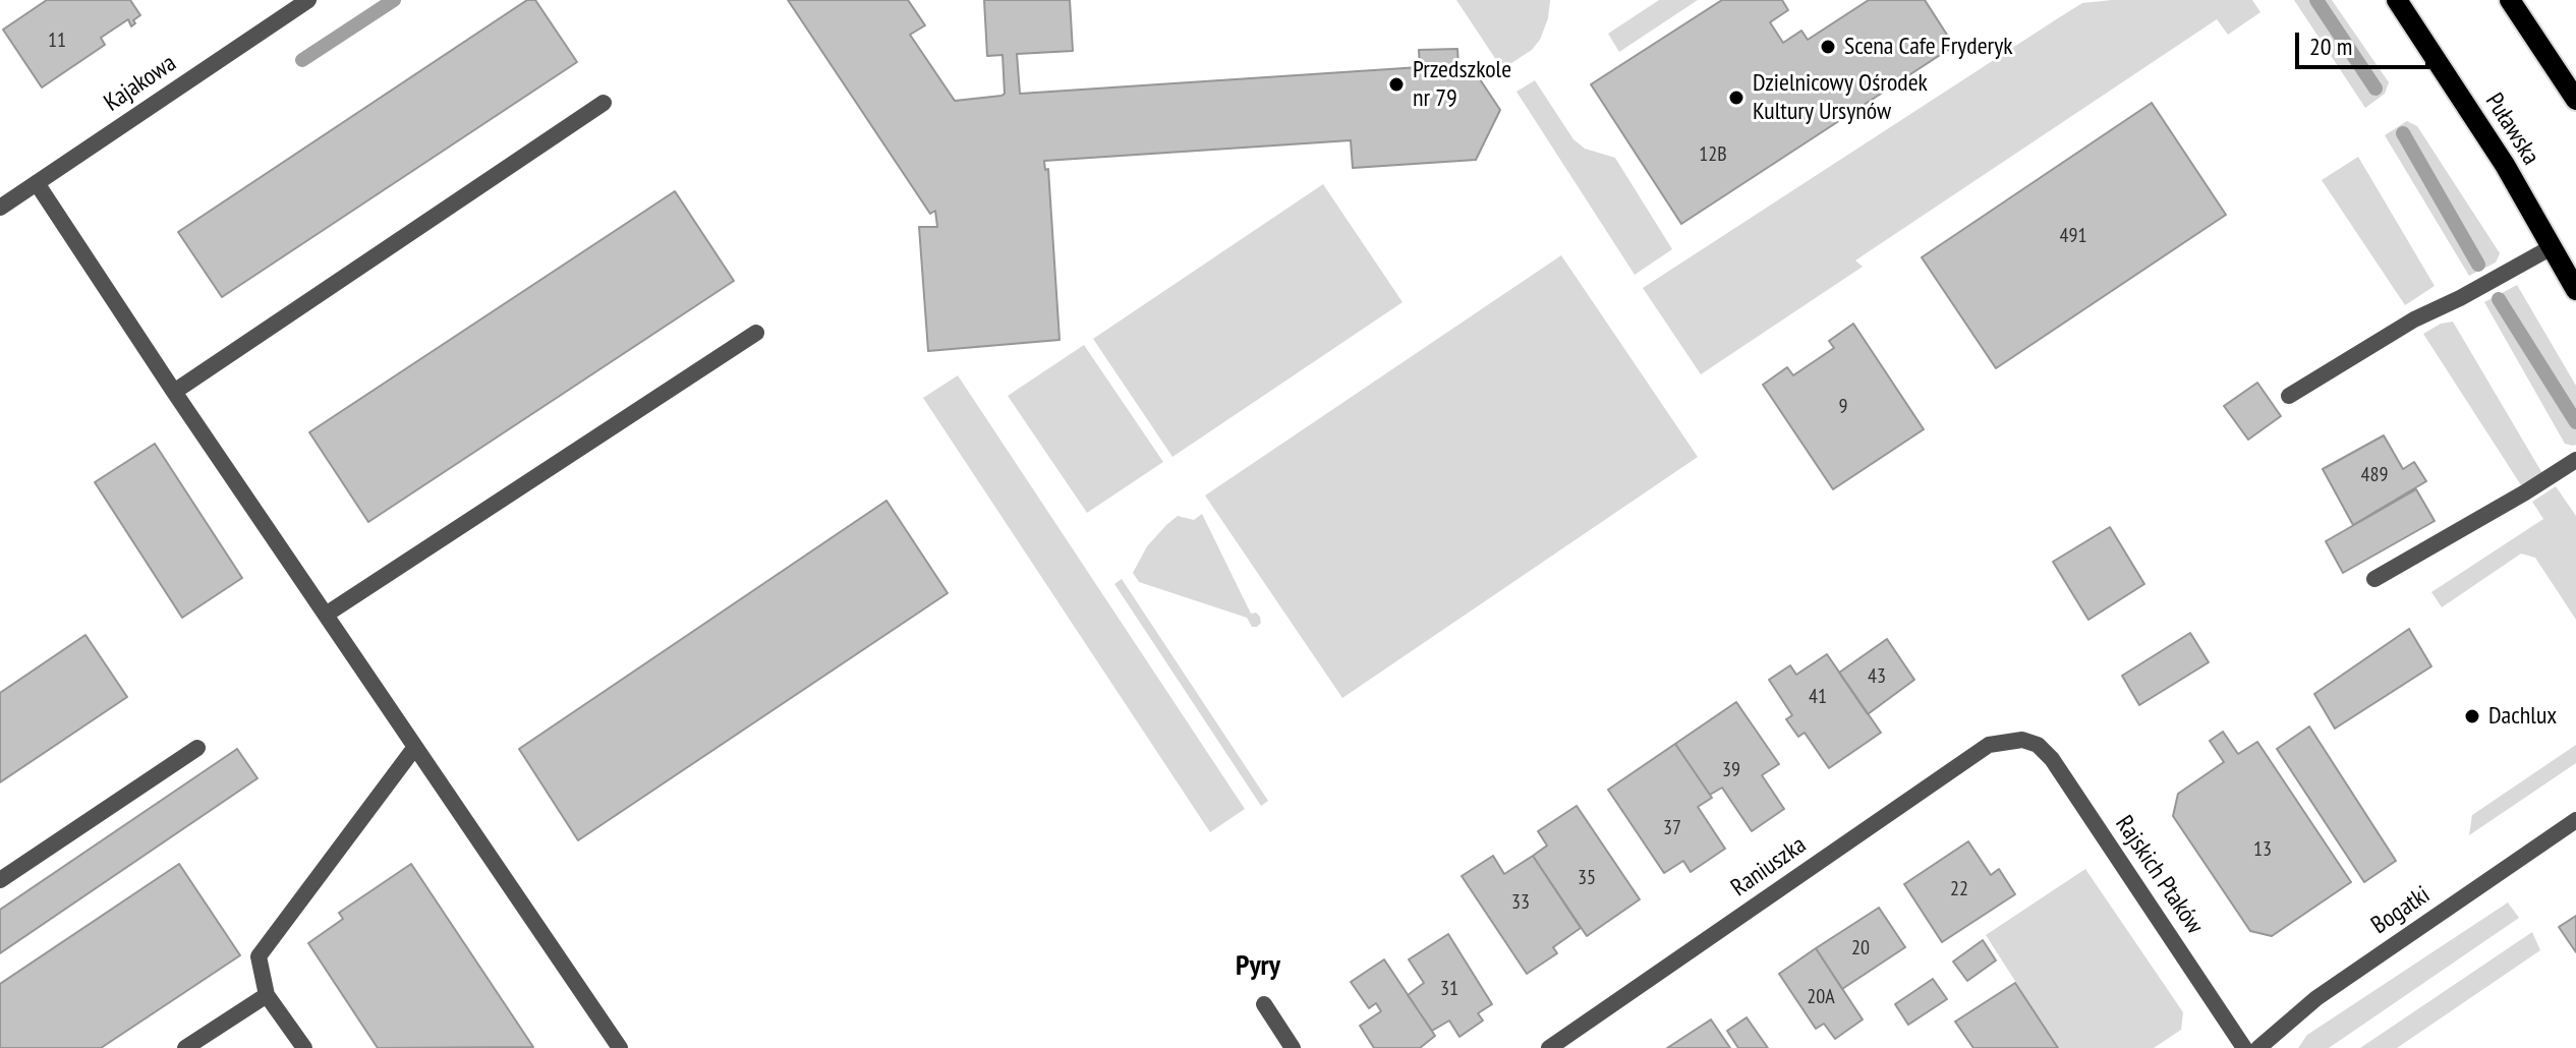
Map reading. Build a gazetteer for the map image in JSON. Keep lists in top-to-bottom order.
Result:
{
  "streets": {
    "main road": ["Puławska"],
    "street": [
      "Kajakowa",
      "Raniuszka",
      "Rajskich Ptaków",
      "Bogatki"
    ]
  },
  "crossings": [
    ["Raniuszka", "Rajskich Ptaków"]
  ],
  "districts": ["Pyry"],
  "places": [
    "Scena Cafe Fryderyk",
    "Przedszkole nr 79",
    "Dzielnicowy Ośrodek Kultury Ursynów",
    "Dachlux"
  ],
  "house_numbers": [
    "11",
    "12B",
    "491",
    "9",
    "489",
    "43",
    "41",
    "39",
    "37",
    "13",
    "35",
    "22",
    "33",
    "20",
    "31",
    "20A"
  ],
  "scale_bar": "20 m"
}
